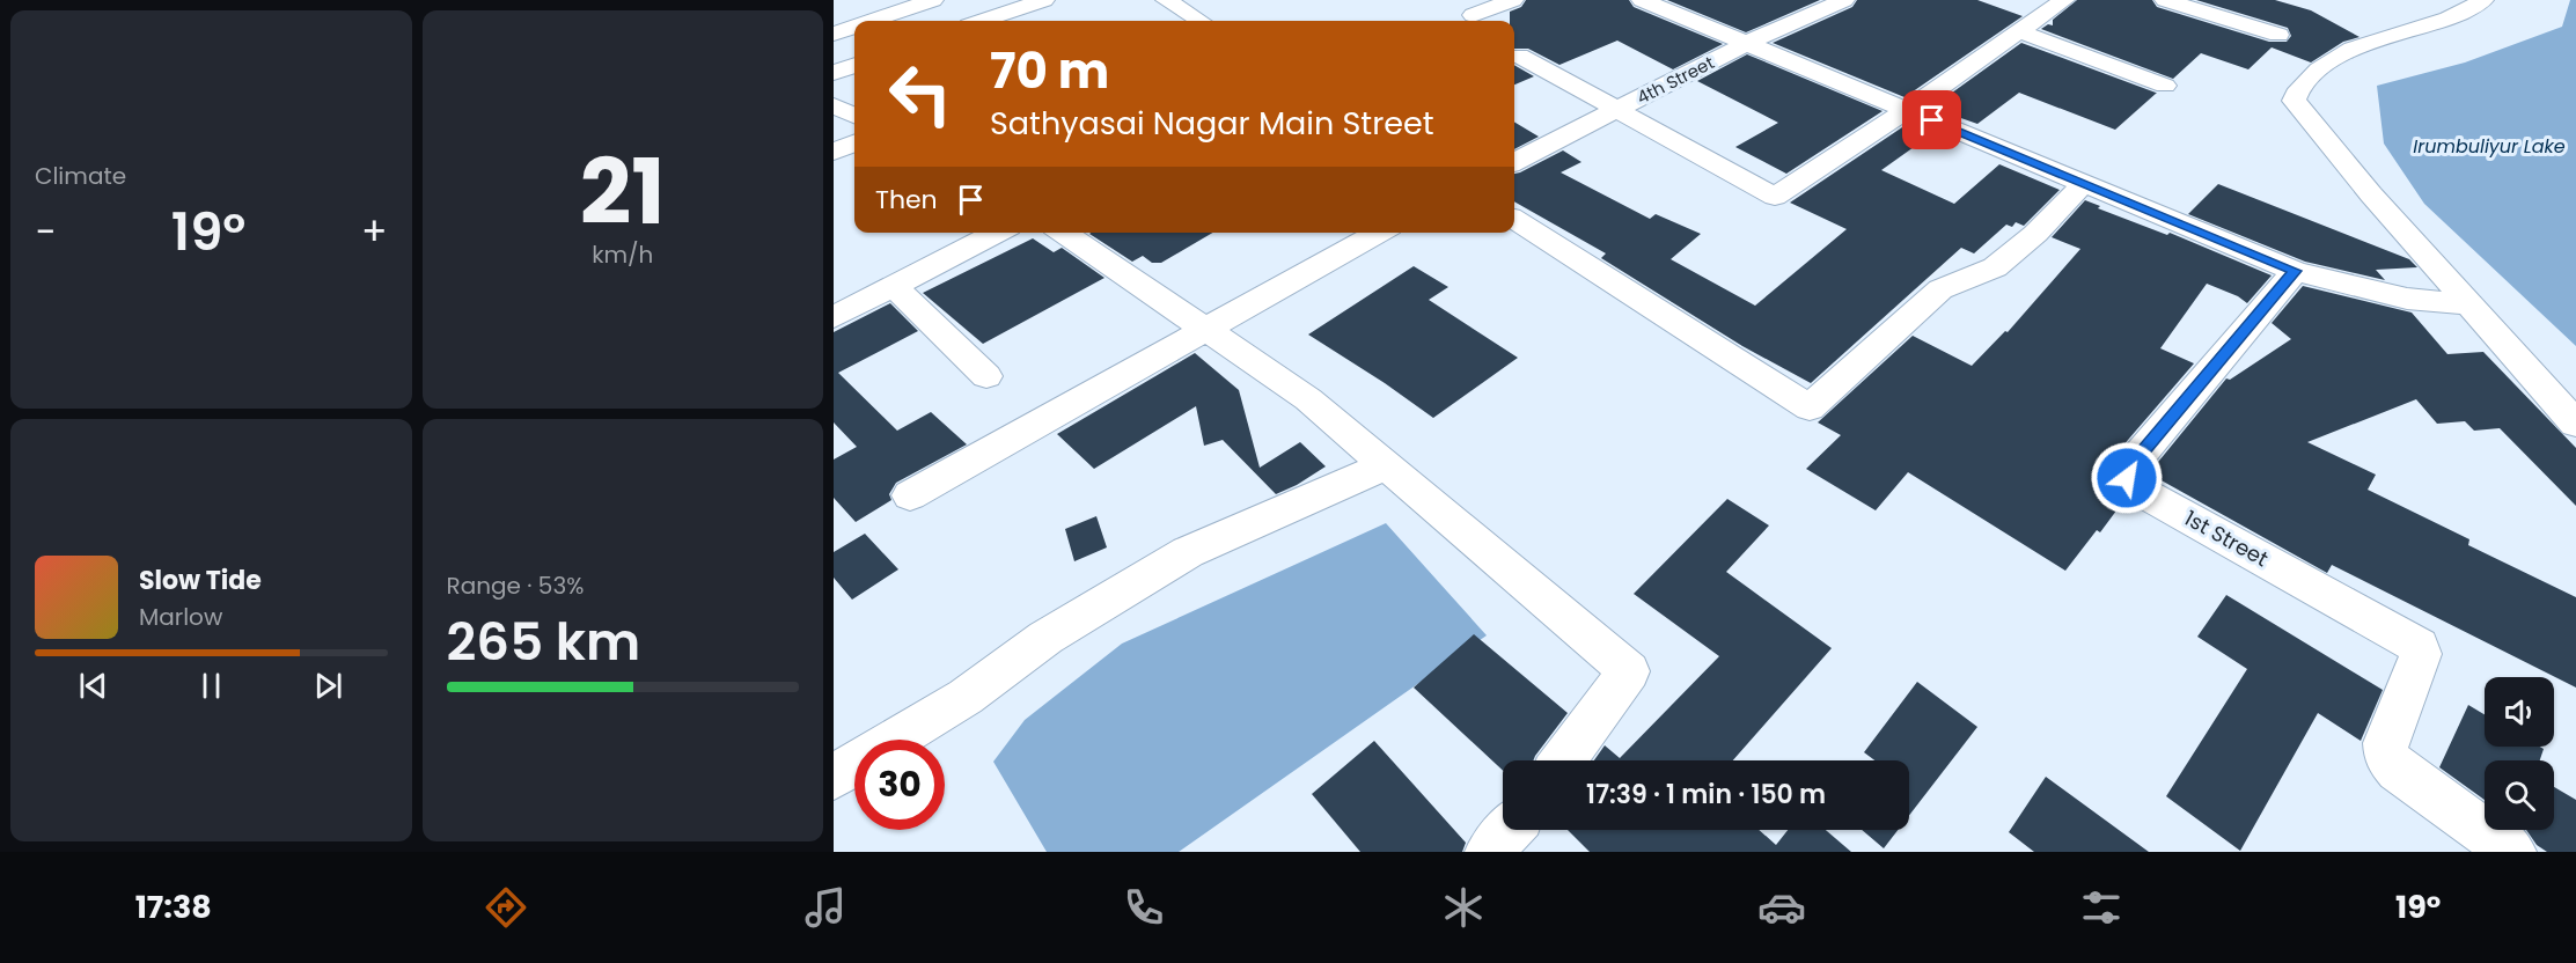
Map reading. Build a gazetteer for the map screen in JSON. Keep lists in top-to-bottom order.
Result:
{
  "streets": {
    "street": ["4th Street", "1st Street"]
  },
  "water": ["Irumbuliyur Lake"],
  "page": {
    "tile": [
      "Climate",
      ["21", "km/h"],
      ["Range · 53%", "265 km"]
    ],
    "turn": ["70 m", "Sathyasai Nagar Main Street"],
    "then": "Then",
    "heat": ["−", "19°", "+"],
    "song": ["Slow Tide", "Marlow"],
    "limit": "30",
    "trip": "17:39 · 1 min · 150 m",
    "tabs": ["17:38", "19°"]
  }
}
